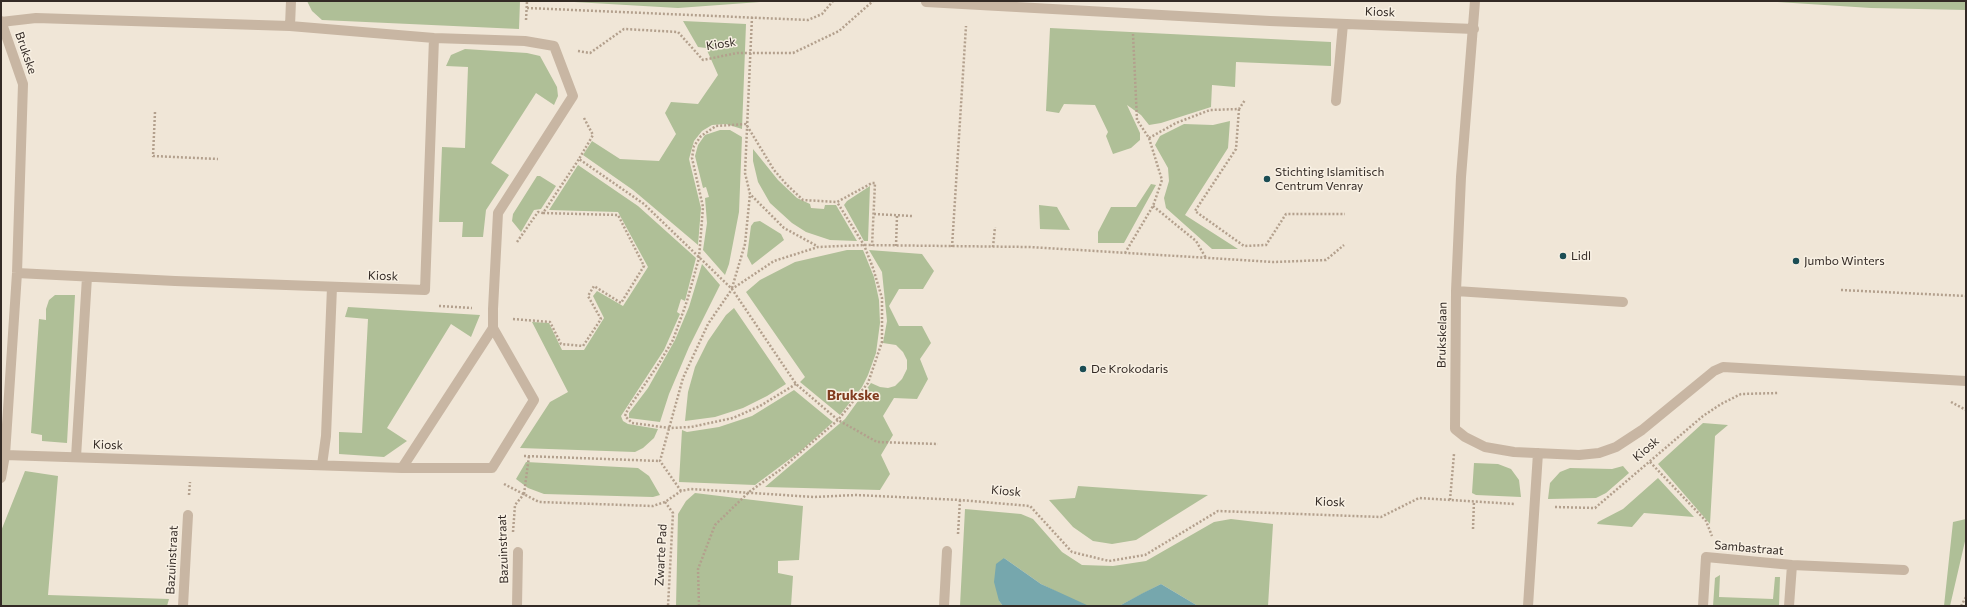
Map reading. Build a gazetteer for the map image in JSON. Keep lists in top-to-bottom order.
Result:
{
  "streets": {
    "street": [
      "Kiosk",
      "Brukske",
      "Brukskelaan",
      "Sambastraat",
      "Bazuinstraat"
    ],
    "path": ["Zwarte Pad"]
  },
  "crossings": [
    ["Kiosk", "Brukske"],
    ["Kiosk", "Brukskelaan"]
  ],
  "districts": ["Brukske"],
  "places": [
    "Stichting Islamitisch Centrum Venray",
    "Lidl",
    "Jumbo Winters",
    "De Krokodaris"
  ]
}
